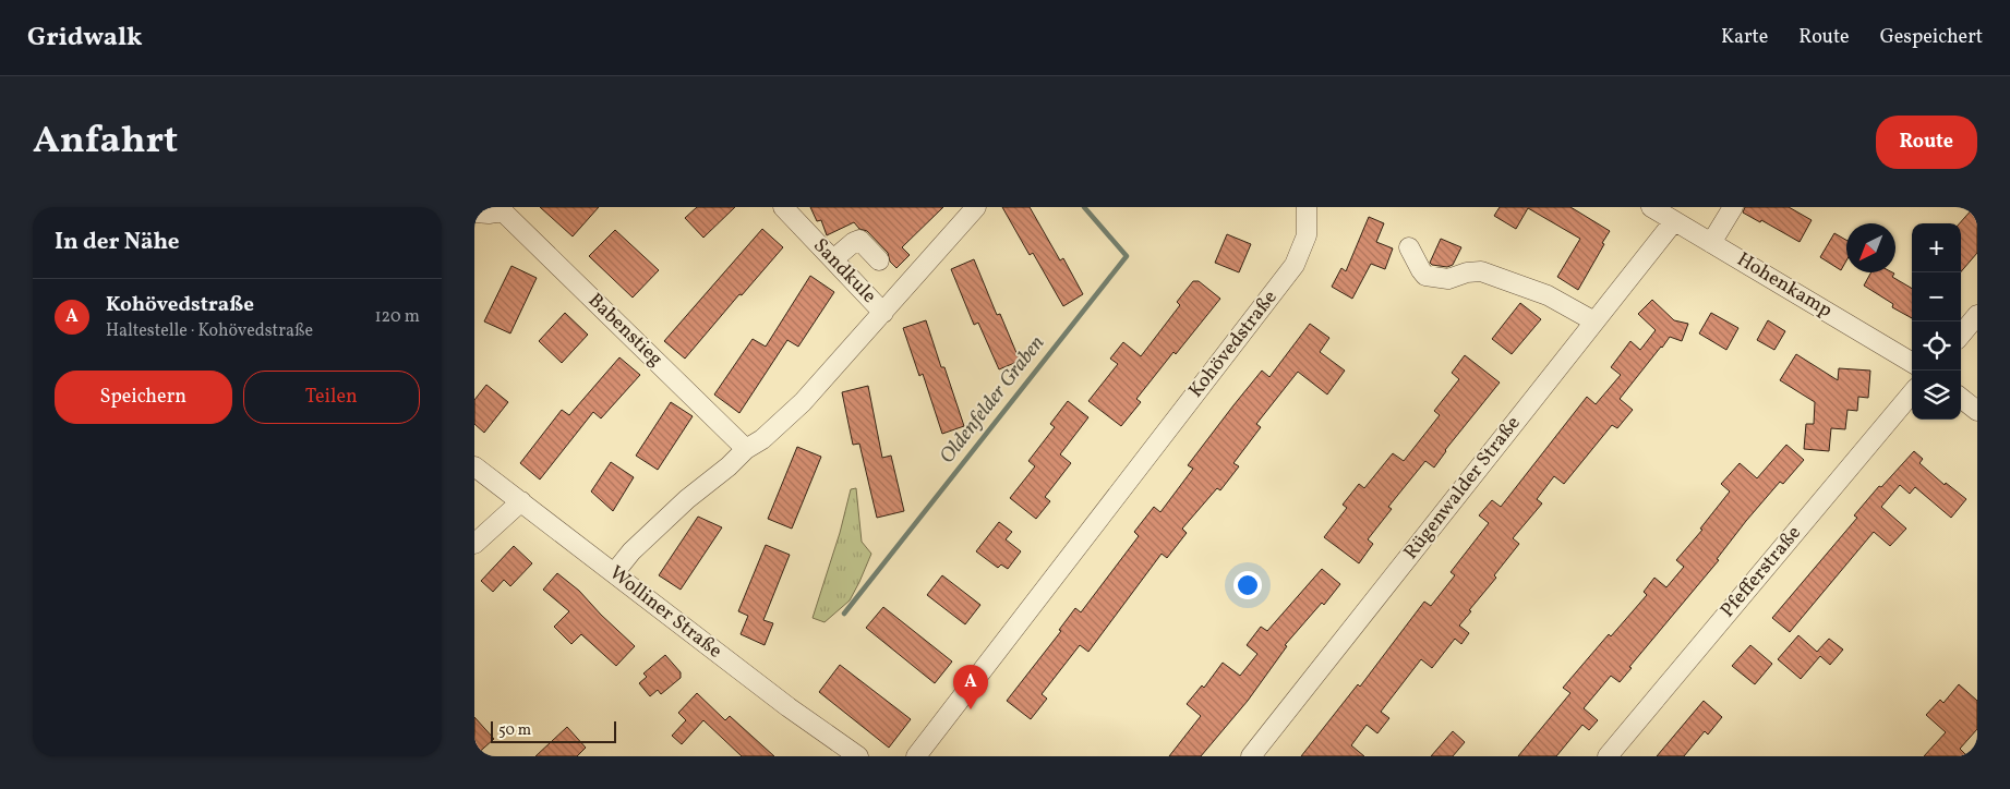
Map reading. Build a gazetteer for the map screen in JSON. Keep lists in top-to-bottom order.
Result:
{
  "streets": {
    "street": [
      "Sandkule",
      "Hohenkamp",
      "Babenstieg",
      "Kohövedstraße",
      "Rügenwalder Straße",
      "Pfefferstraße",
      "Wolliner Straße"
    ]
  },
  "crossings": [
    ["Hohenkamp", "Rügenwalder Straße"]
  ],
  "water": ["Oldenfelder Graben"],
  "scale_bar": "50 m",
  "north": "bottom left",
  "page": {
    "header": "Gridwalk",
    "nav": ["Karte", "Route", "Gespeichert"],
    "title": "Anfahrt",
    "buttons": [
      "Route",
      ["Speichern", "Teilen"]
    ],
    "heading": "In der Nähe",
    "map_buttons": ["+", "−"],
    "list": [
      {
        "mark": "A",
        "name": "Kohövedstraße",
        "note": "Haltestelle · Kohövedstraße",
        "value": "120 m"
      }
    ],
    "pins": "A",
    "scale": "50 m"
  }
}
